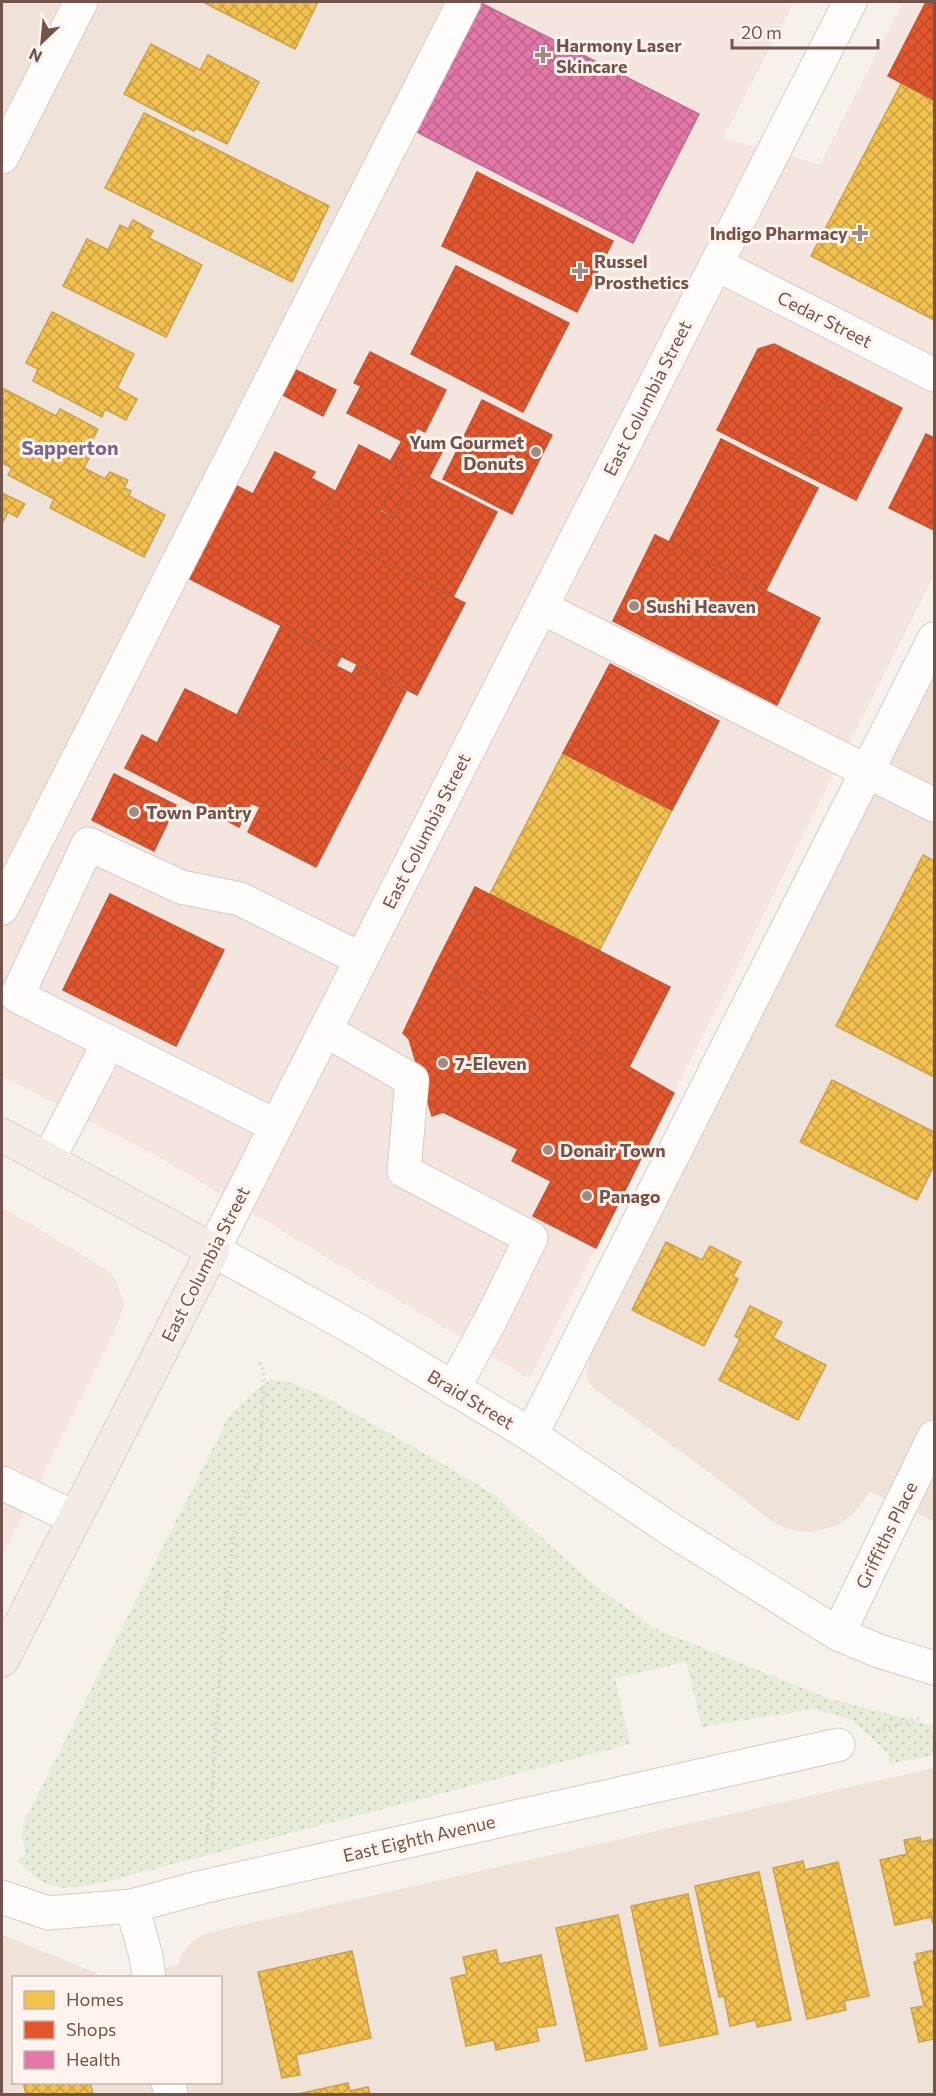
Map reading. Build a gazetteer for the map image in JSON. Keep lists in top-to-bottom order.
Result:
{
  "streets": {
    "main road": ["East Columbia Street", "Braid Street"],
    "street": ["Cedar Street", "Griffiths Place", "East Eighth Avenue"]
  },
  "crossings": [
    ["Cedar Street", "East Columbia Street"],
    ["East Columbia Street", "Braid Street"],
    ["Braid Street", "Griffiths Place"]
  ],
  "districts": ["Sapperton"],
  "places": {
    "health": ["Harmony Laser Skincare", "Indigo Pharmacy", "Russel Prosthetics"],
    "other": [
      "Yum Gourmet Donuts",
      "Sushi Heaven",
      "Town Pantry",
      "7-Eleven",
      "Donair Town",
      "Panago"
    ]
  },
  "legend": ["Homes", "Shops", "Health"],
  "scale_bar": "20 m",
  "north": "bottom left"
}
